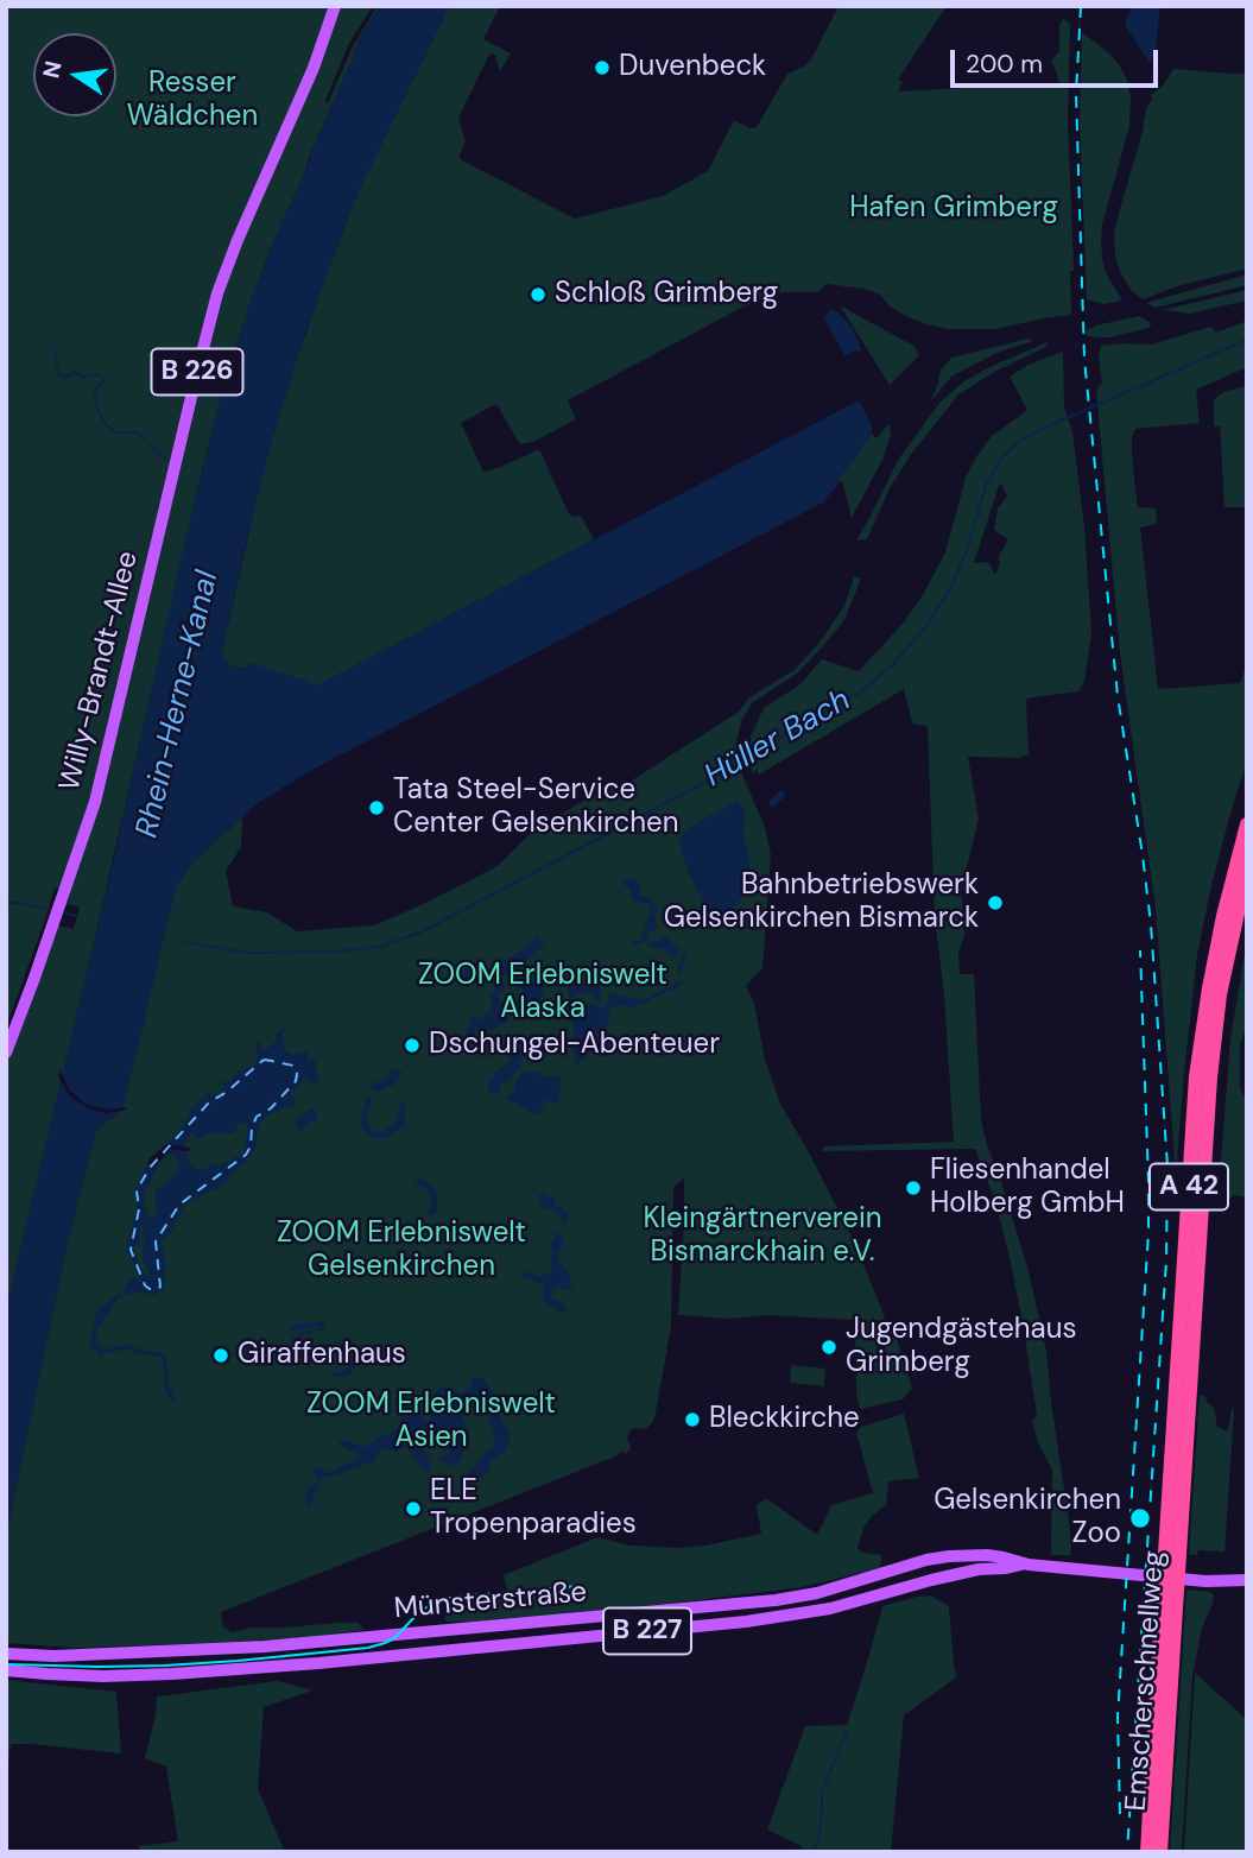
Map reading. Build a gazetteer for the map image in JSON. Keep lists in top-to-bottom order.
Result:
{
  "streets": {
    "highway": ["A 42", "Emscherschnellweg"],
    "main road": [
      "B 226",
      "Willy-Brandt-Allee",
      "Münsterstraße",
      "B 227"
    ]
  },
  "water": ["Rhein-Herne-Kanal", "Hüller Bach"],
  "parks": [
    "Resser Wäldchen",
    "Hafen Grimberg",
    "ZOOM Erlebniswelt Alaska",
    "Kleingärtnerverein Bismarckhain e.V.",
    "ZOOM Erlebniswelt Gelsenkirchen",
    "ZOOM Erlebniswelt Asien"
  ],
  "places": [
    "Duvenbeck",
    "Schloß Grimberg",
    "Tata Steel-Service Center Gelsenkirchen",
    "Bahnbetriebswerk Gelsenkirchen Bismarck",
    "Dschungel-Abenteuer",
    "Fliesenhandel Holberg GmbH",
    "Jugendgästehaus Grimberg",
    "Giraffenhaus",
    "Bleckkirche",
    "ELE Tropenparadies",
    "Gelsenkirchen Zoo"
  ],
  "scale_bar": "200 m",
  "north": "left"
}
